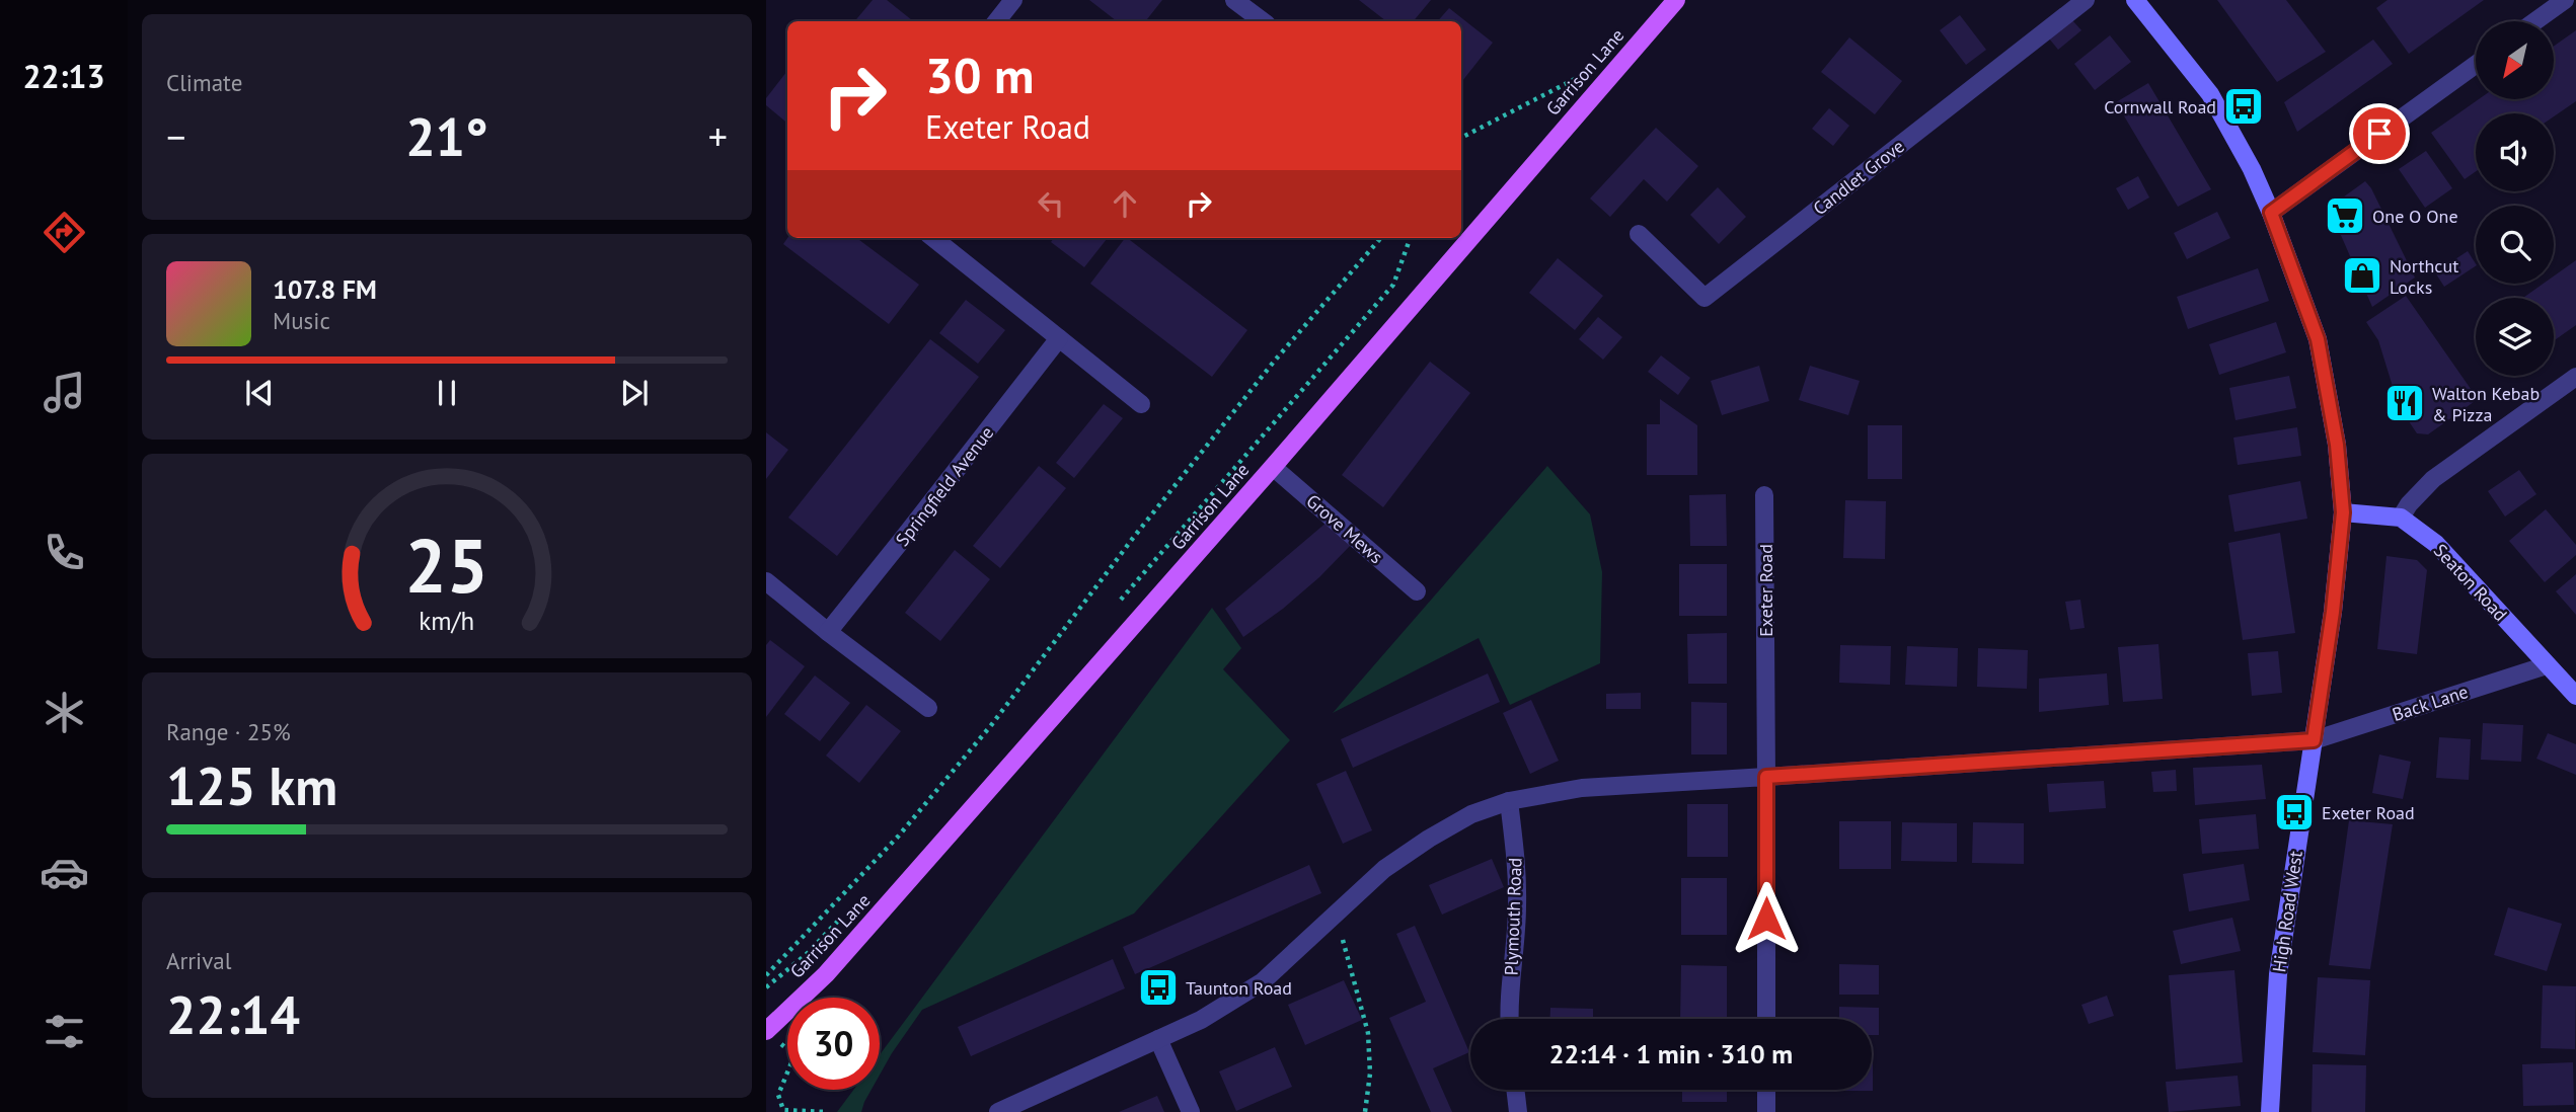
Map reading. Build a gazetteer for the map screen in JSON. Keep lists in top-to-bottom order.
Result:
{
  "streets": {
    "main road": ["Garrison Lane"],
    "street": [
      "Candlet Grove",
      "Springfield Avenue",
      "Grove Mews",
      "Seaton Road",
      "Exeter Road",
      "Back Lane",
      "High Road West",
      "Plymouth Road"
    ]
  },
  "crossings": [
    ["Garrison Lane", "Grove Mews"],
    ["Seaton Road", "Back Lane"],
    ["Back Lane", "High Road West"]
  ],
  "places": {
    "bus stop": ["Cornwall Road", "Exeter Road", "Taunton Road"],
    "supermarket": ["One O One"],
    "shop": ["Northcut Locks"],
    "restaurant": ["Walton Kebab & Pizza"]
  },
  "north": "bottom left",
  "page": {
    "tabs": "22:13",
    "tile": [
      "Climate",
      ["Range · 25%", "125 km"],
      ["Arrival", "22:14"]
    ],
    "turn": ["30 m", "Exeter Road"],
    "heat": ["−", "21°", "+"],
    "song": ["107.8 FM", "Music"],
    "limit": "30",
    "trip": "22:14 · 1 min · 310 m",
    "gauge": ["25", "km/h"]
  }
}
